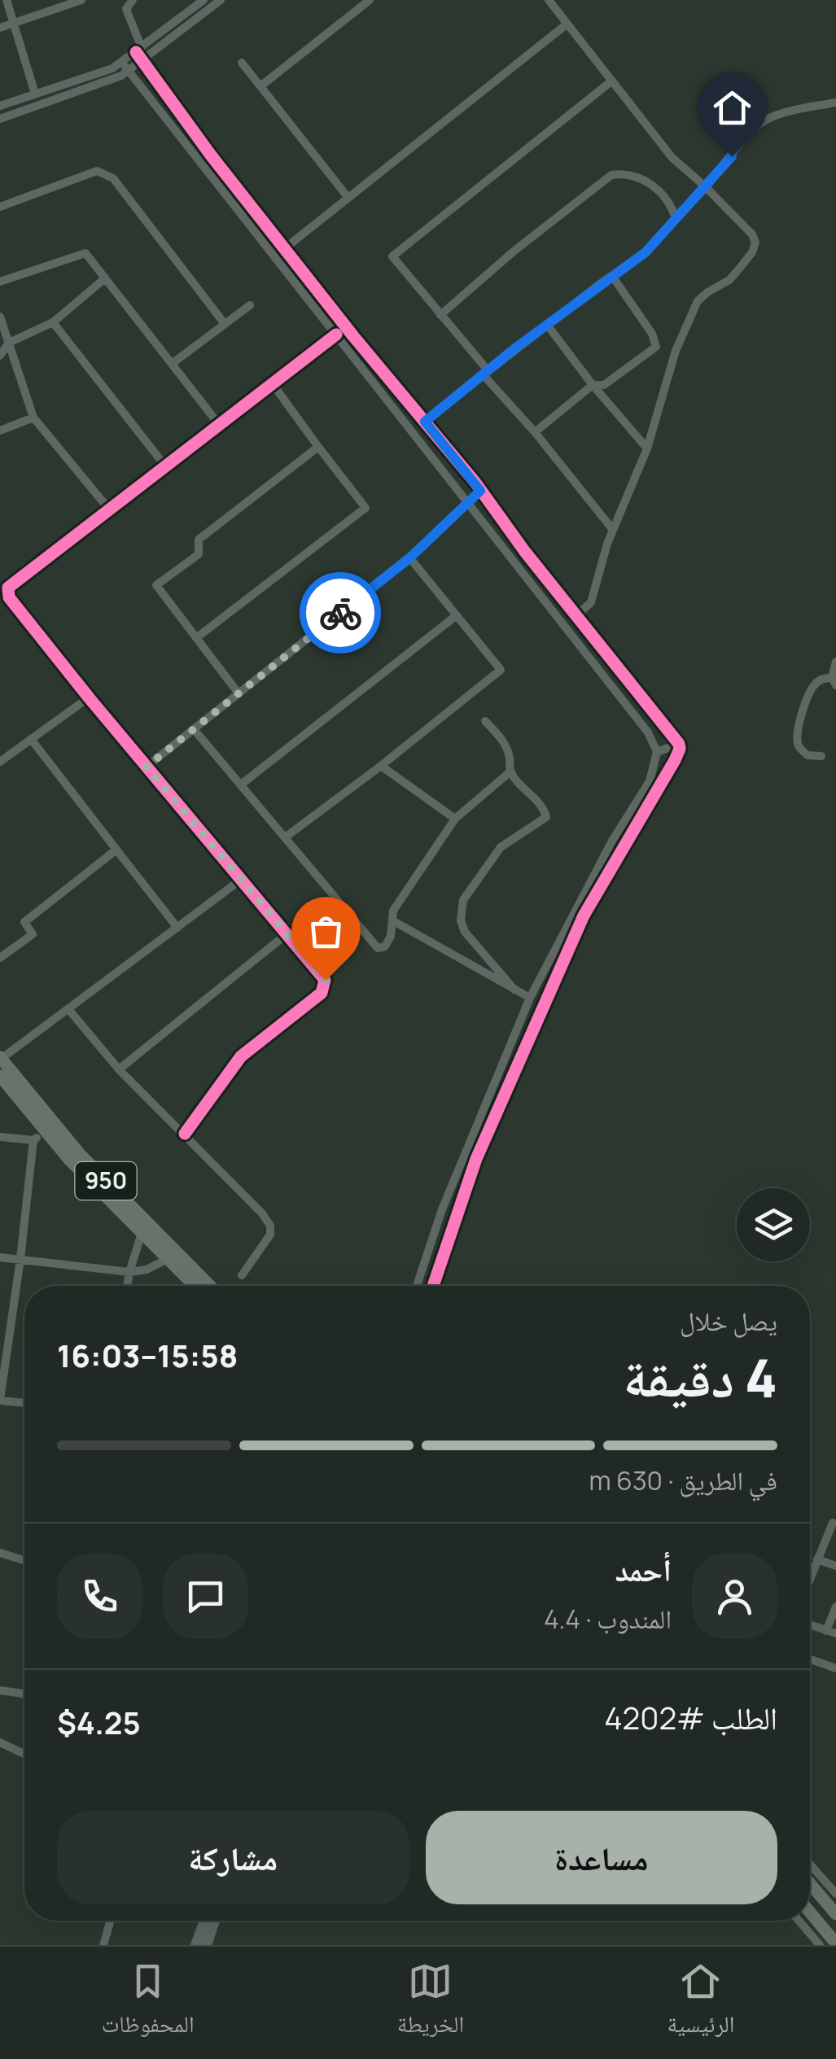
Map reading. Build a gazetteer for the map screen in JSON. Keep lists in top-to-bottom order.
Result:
{
  "streets": {
    "main road": ["950"]
  },
  "page": {
    "heading": ["4 دقيقة", "يصل خلال", "15:58–16:03"],
    "panel": [
      "أحمد",
      "المندوب · 4.4",
      "الطلب #4202",
      "$4.25"
    ],
    "bar": "في الطريق · 630 m",
    "buttons": ["مساعدة", "مشاركة"],
    "tabs": ["الرئيسية", "الخريطة", "المحفوظات"]
  }
}
